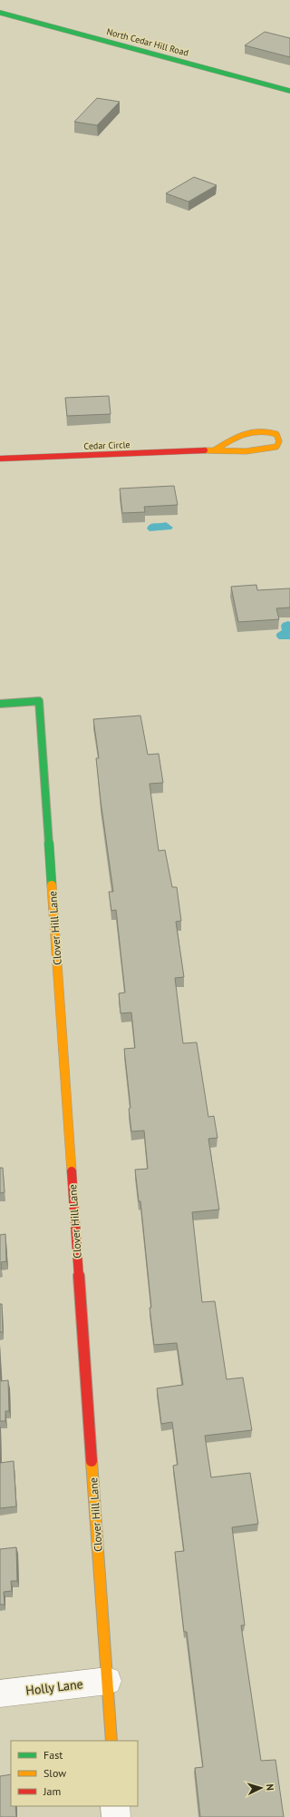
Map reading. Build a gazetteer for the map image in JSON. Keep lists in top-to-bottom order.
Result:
{
  "streets": {
    "street": [
      "North Cedar Hill Road",
      "Cedar Circle",
      "Clover Hill Lane",
      "Holly Lane"
    ]
  },
  "crossings": [
    ["Clover Hill Lane", "Holly Lane"]
  ],
  "legend": ["Fast", "Slow", "Jam"],
  "north": "right"
}
